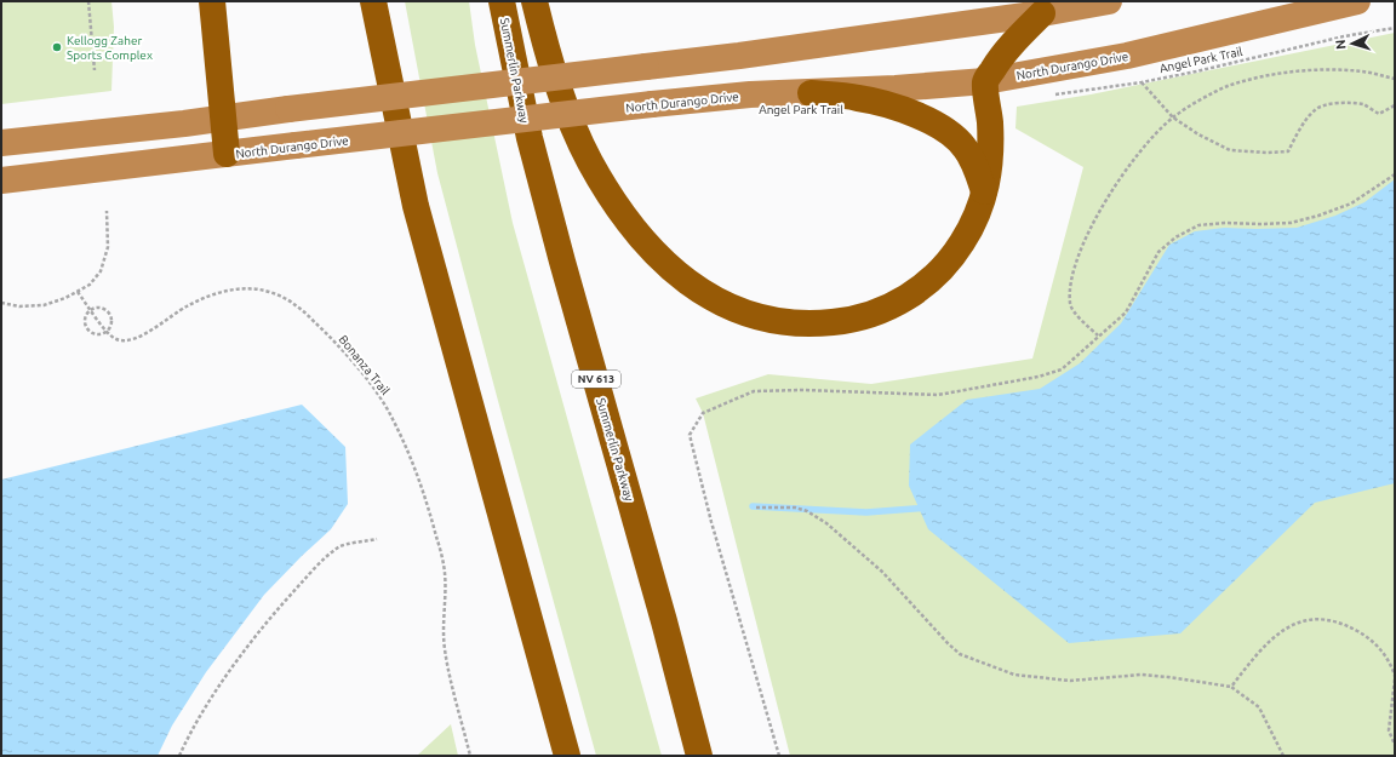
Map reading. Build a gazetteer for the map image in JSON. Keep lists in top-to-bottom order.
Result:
{
  "streets": {
    "highway": ["Summerlin Parkway", "NV 613"],
    "main road": ["North Durango Drive"],
    "path": ["Angel Park Trail", "Bonanza Trail"]
  },
  "places": ["Kellogg Zaher Sports Complex"],
  "north": "left"
}
